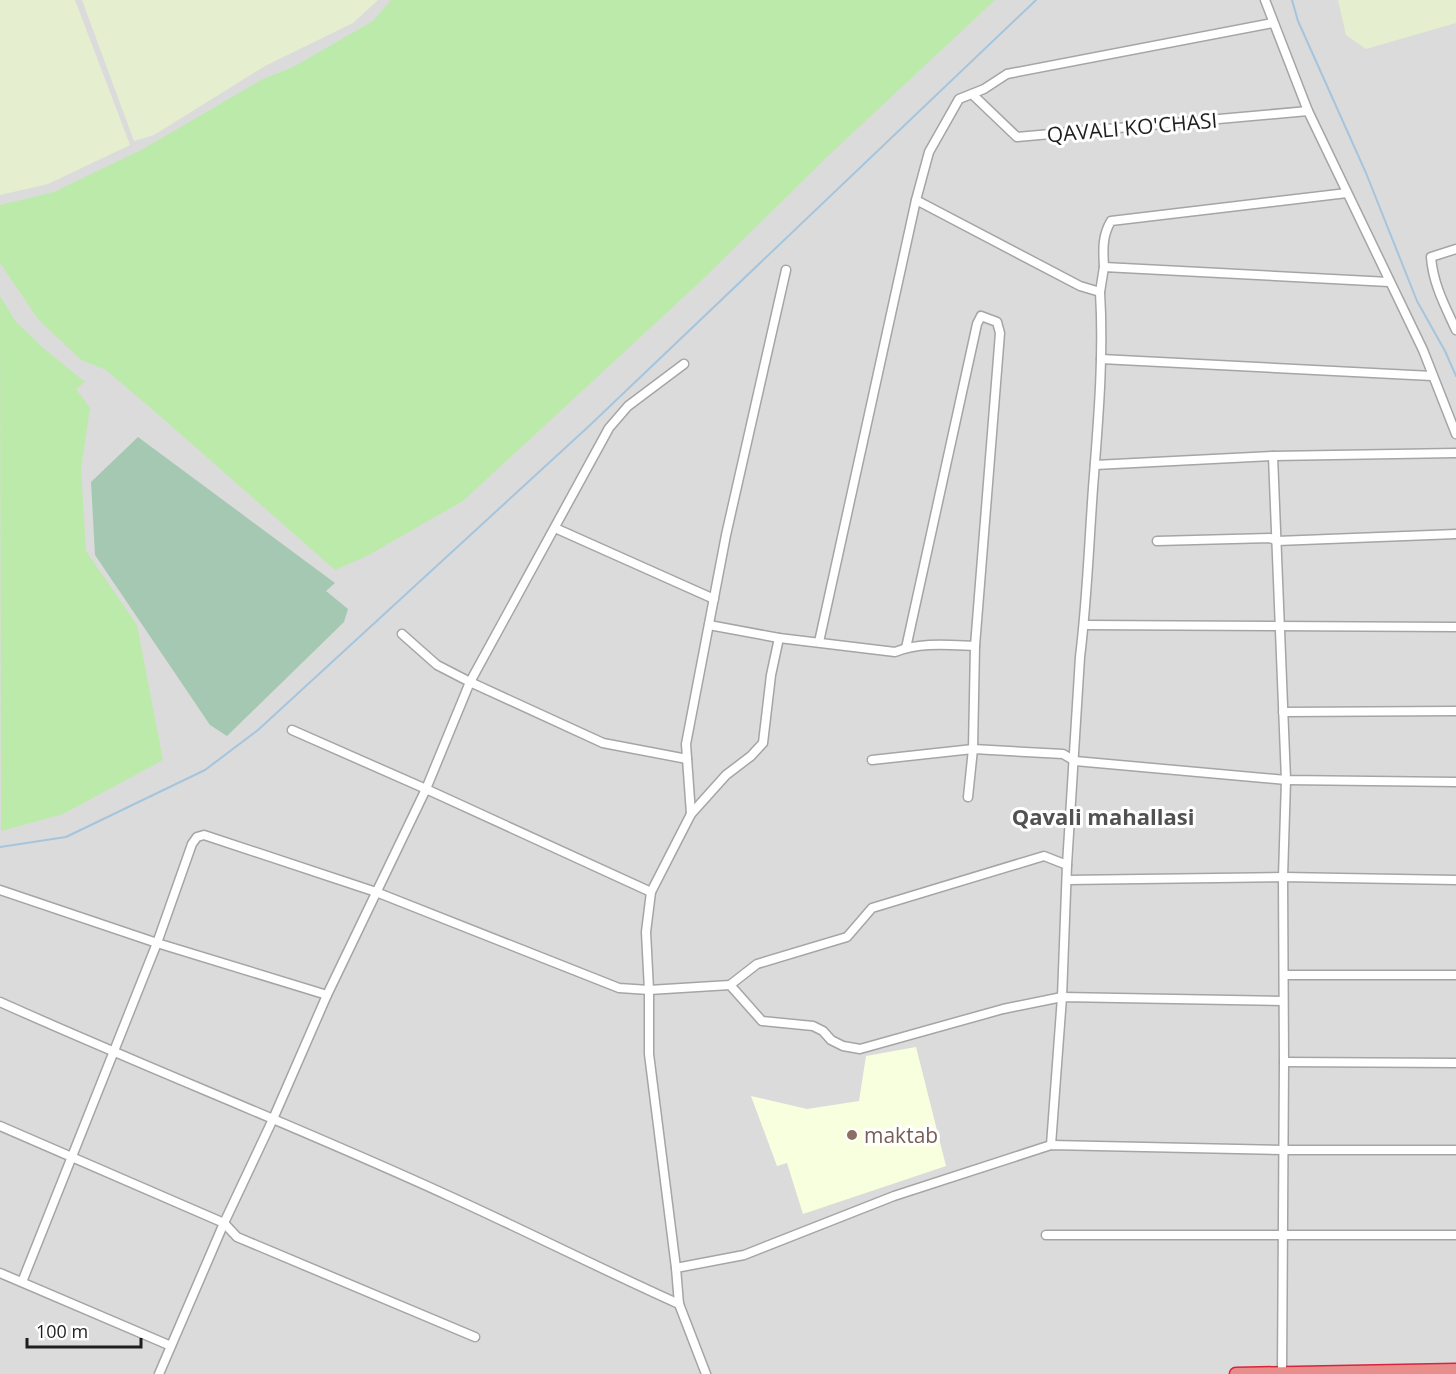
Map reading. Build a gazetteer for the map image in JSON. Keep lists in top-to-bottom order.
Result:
{
  "streets": {
    "street": ["QAVALI KO'CHASI"]
  },
  "districts": ["Qavali mahallasi"],
  "places": ["maktab"],
  "scale_bar": "100 m"
}
